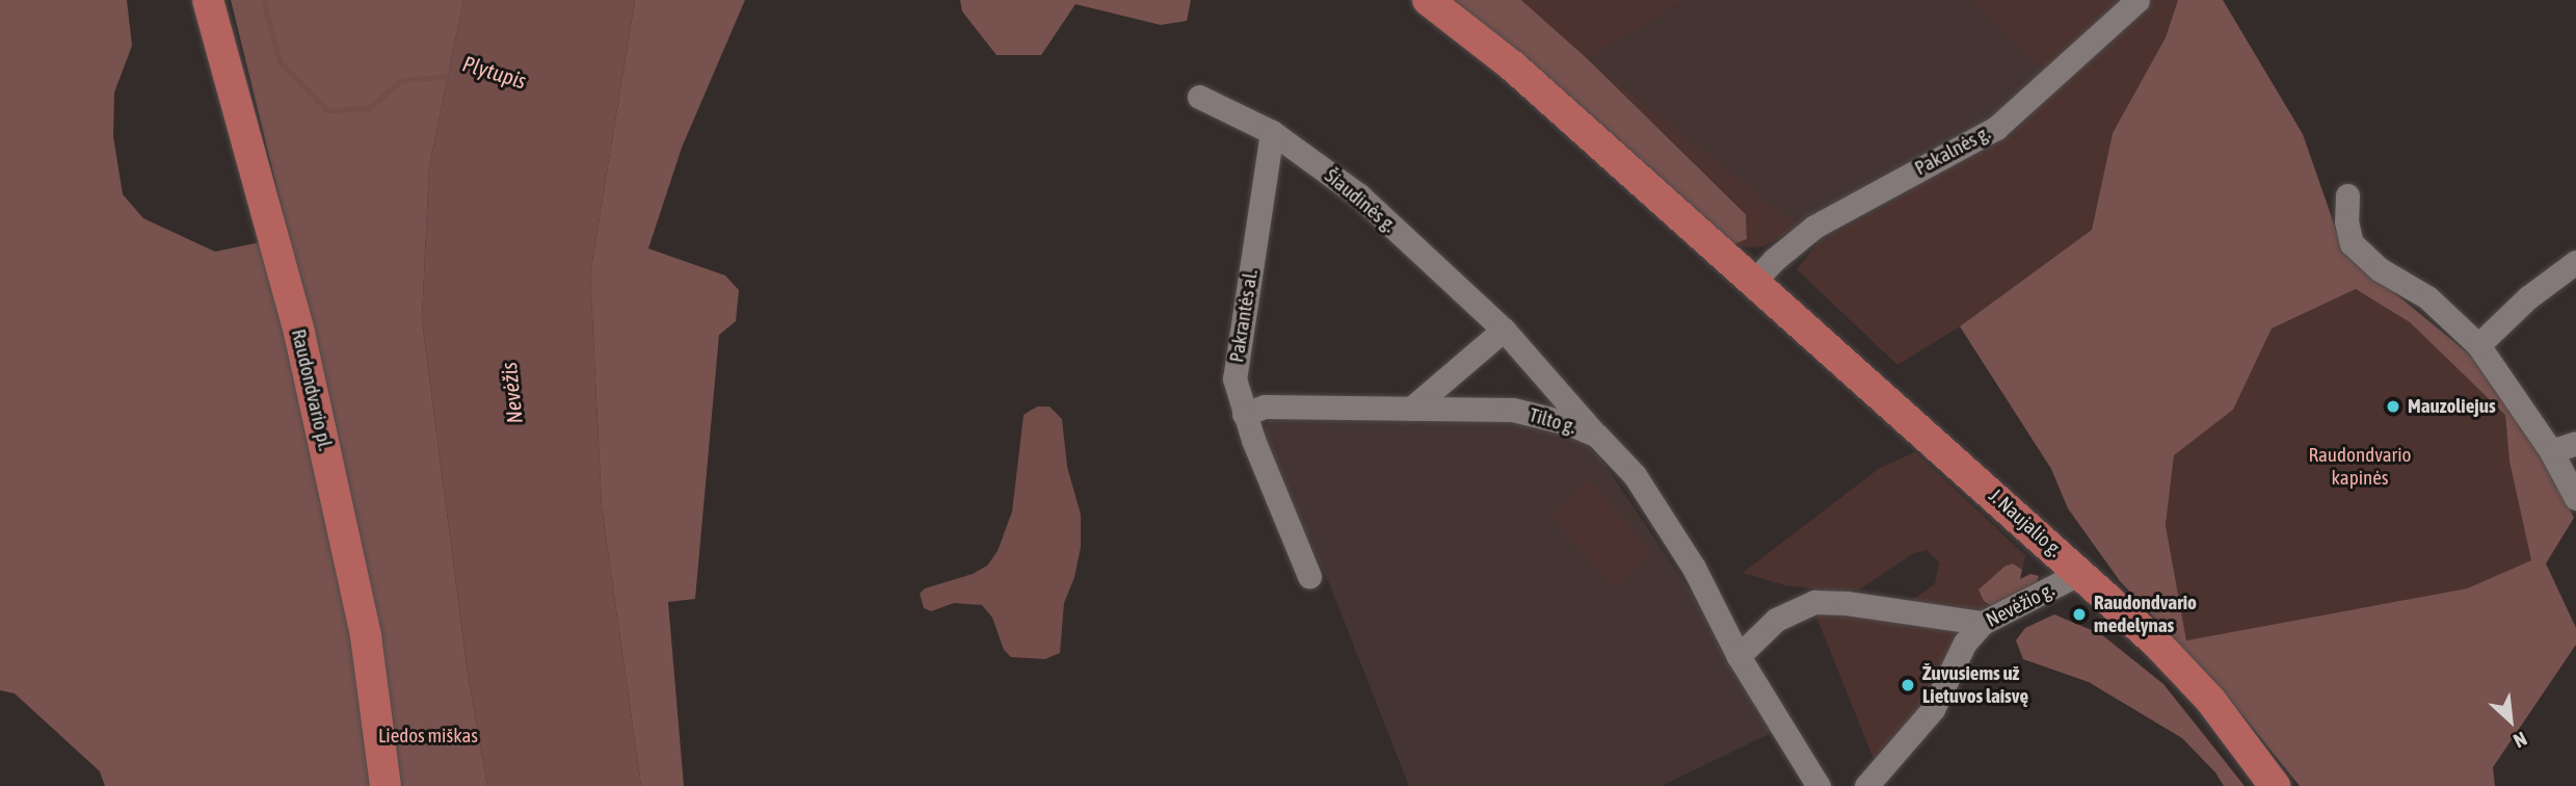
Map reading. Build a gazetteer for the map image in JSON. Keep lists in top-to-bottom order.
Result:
{
  "streets": {
    "main road": ["Raudondvario pl.", "J. Naujalio g."],
    "street": [
      "Pakalnės g.",
      "Šiaudinės g.",
      "Pakrantės al.",
      "Tilto g.",
      "Nevėžio g."
    ]
  },
  "crossings": [
    ["Pakalnės g.", "J. Naujalio g."],
    ["Šiaudinės g.", "Pakrantės al."],
    ["Šiaudinės g.", "Tilto g."],
    ["Pakrantės al.", "Tilto g."],
    ["J. Naujalio g.", "Nevėžio g."]
  ],
  "water": ["Plytupis", "Nevėžis"],
  "parks": ["Raudondvario kapinės", "Liedos miškas"],
  "places": ["Mauzoliejus", "Raudondvario medelynas", "Žuvusiems už Lietuvos laisvę"],
  "north": "bottom right"
}
